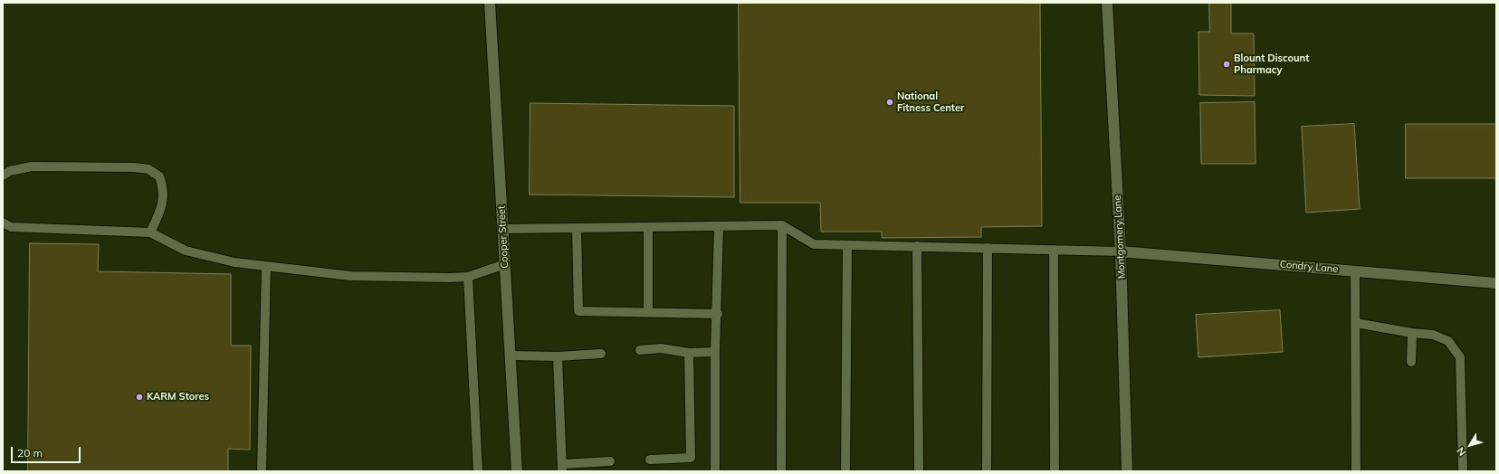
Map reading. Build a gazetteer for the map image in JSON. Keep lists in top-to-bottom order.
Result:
{
  "streets": {
    "street": ["Cooper Street", "Montgomery Lane", "Condry Lane"]
  },
  "crossings": [
    ["Montgomery Lane", "Condry Lane"]
  ],
  "places": ["Blount Discount Pharmacy", "National Fitness Center", "KARM Stores"],
  "scale_bar": "20 m",
  "north": "bottom left"
}
